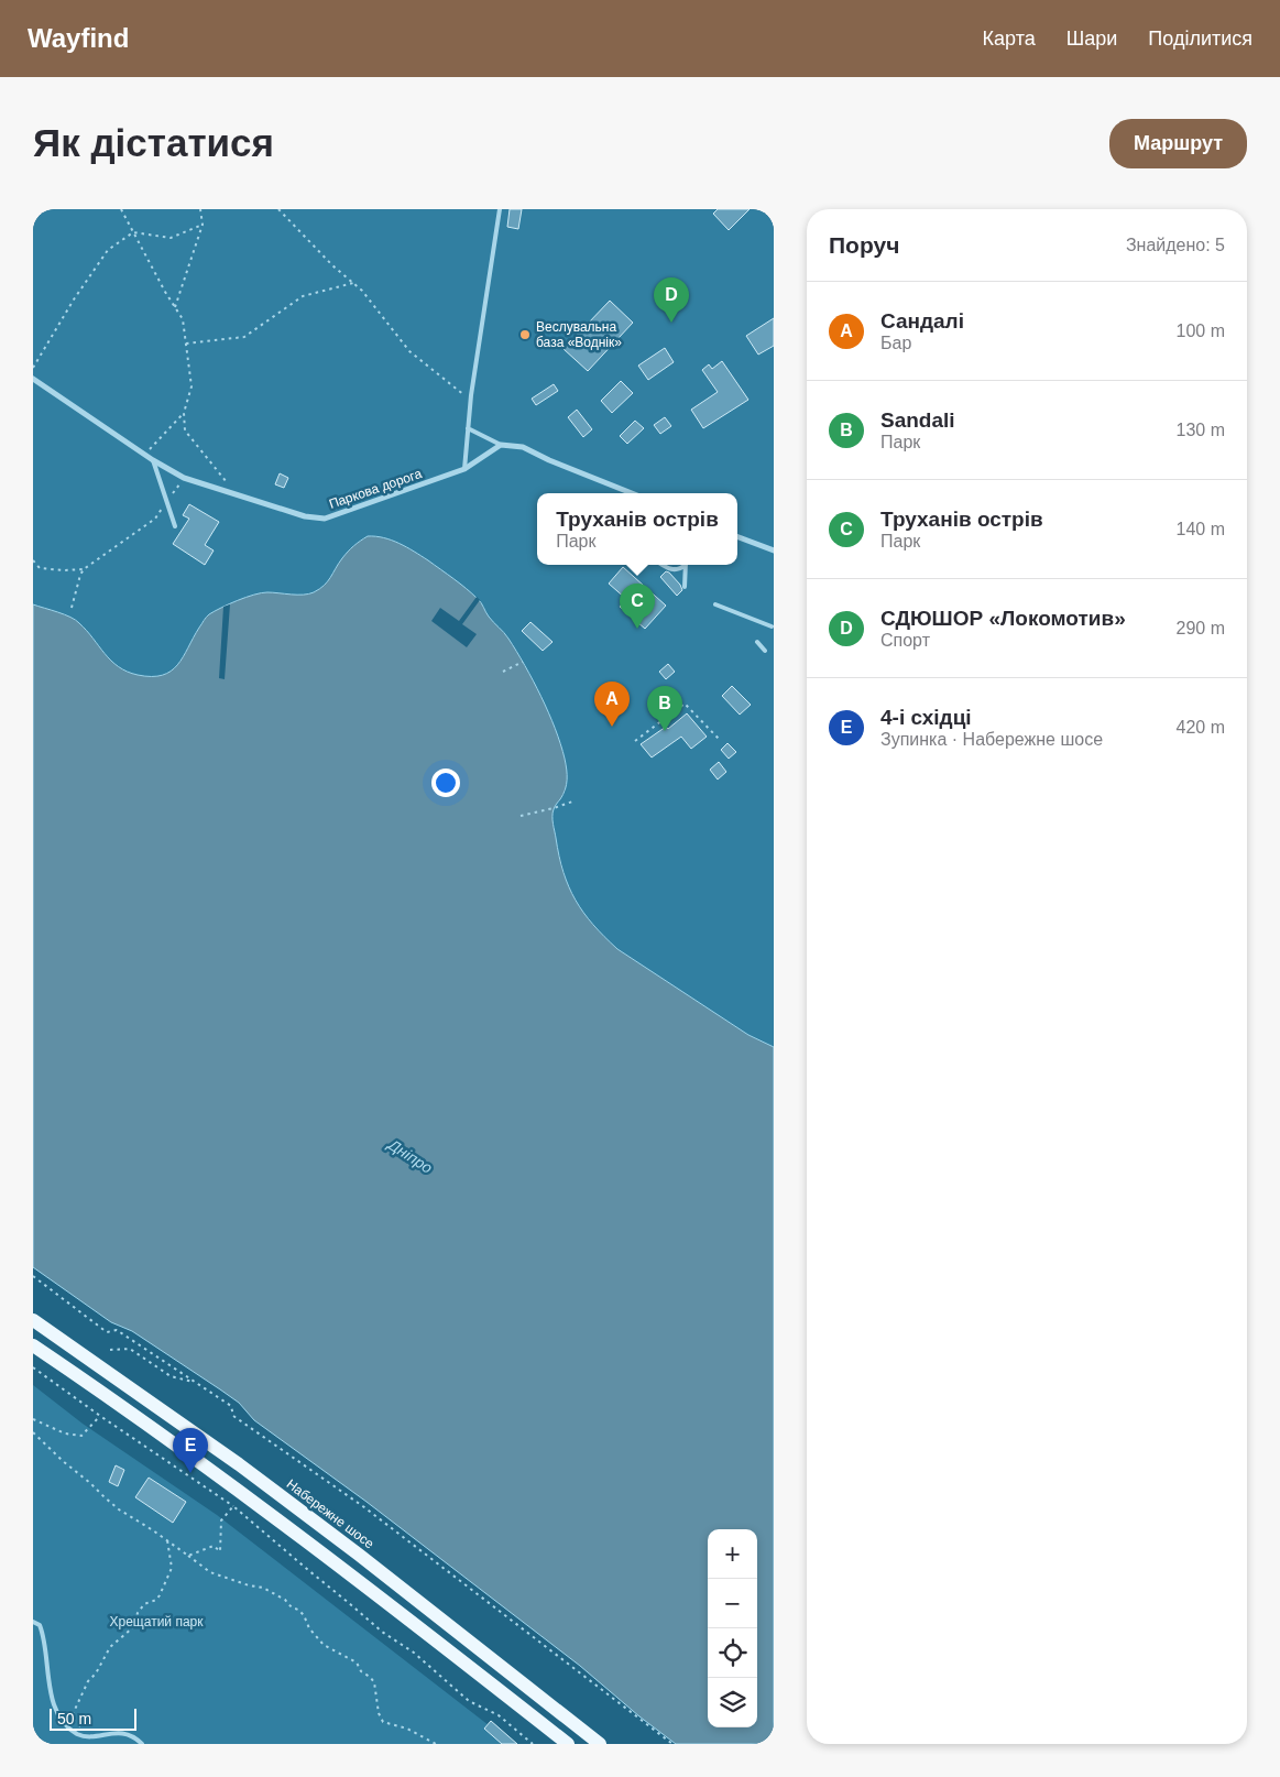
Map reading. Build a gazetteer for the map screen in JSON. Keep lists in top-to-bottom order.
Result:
{
  "streets": {
    "main road": ["Набережне шосе"],
    "street": ["Паркова дорога"]
  },
  "water": ["Дніпро"],
  "parks": ["Хрещатий парк"],
  "places": ["Веслувальна база «Воднік»"],
  "scale_bar": "50 m",
  "page": {
    "header": "Wayfind",
    "nav": ["Карта", "Шари", "Поділитися"],
    "buttons": "Маршрут",
    "title": "Як дістатися",
    "heading": ["Поруч", "Знайдено: 5"],
    "pins": [
      "D",
      "C",
      "A",
      "B",
      "E"
    ],
    "list": [
      {
        "mark": "A",
        "name": "Сандалі",
        "note": "Бар",
        "value": "100 m"
      },
      {
        "mark": "B",
        "name": "Sandali",
        "note": "Парк",
        "value": "130 m"
      },
      {
        "mark": "C",
        "name": "Труханів острів",
        "note": "Парк",
        "value": "140 m"
      },
      {
        "mark": "D",
        "name": "СДЮШОР «Локомотив»",
        "note": "Спорт",
        "value": "290 m"
      },
      {
        "mark": "E",
        "name": "4-і східці",
        "note": "Зупинка · Набережне шосе",
        "value": "420 m"
      }
    ],
    "popup": ["Труханів острів", "Парк"],
    "map_buttons": ["+", "−"],
    "scale": "50 m"
  }
}
